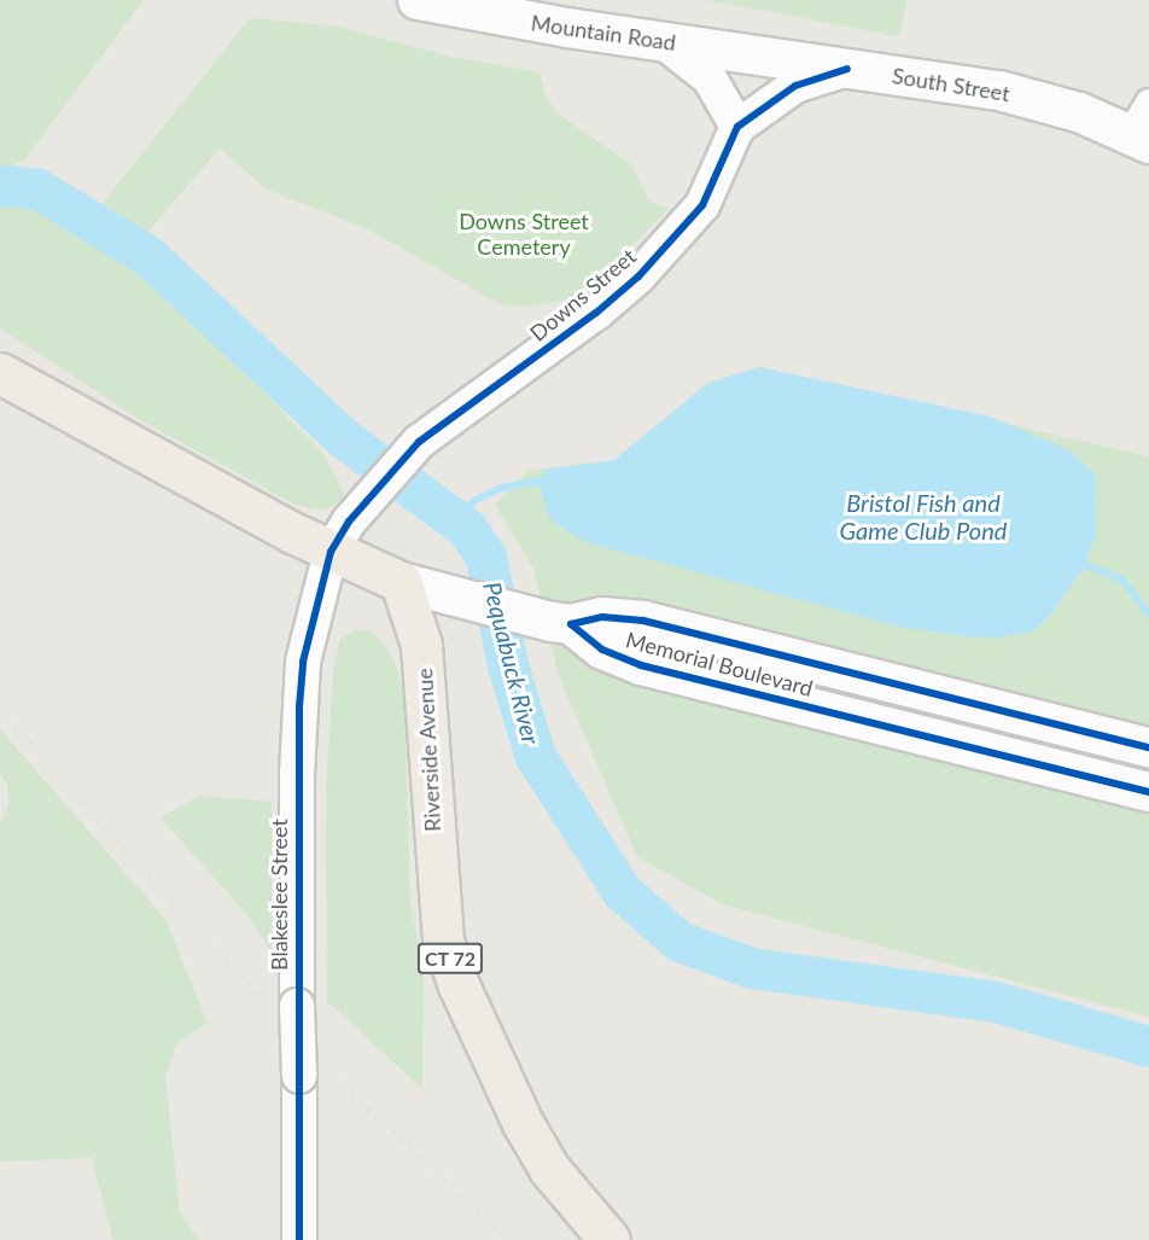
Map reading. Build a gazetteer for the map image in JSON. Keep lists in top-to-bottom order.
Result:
{
  "streets": {
    "highway": ["Riverside Avenue", "CT 72"],
    "main road": ["Mountain Road", "South Street", "Memorial Boulevard"],
    "street": ["Downs Street", "Blakeslee Street"]
  },
  "crossings": [
    ["Mountain Road", "South Street"],
    ["Downs Street", "Blakeslee Street"],
    ["Memorial Boulevard", "Riverside Avenue"]
  ],
  "water": ["Bristol Fish and Game Club Pond", "Pequabuck River"],
  "parks": ["Downs Street Cemetery"]
}
